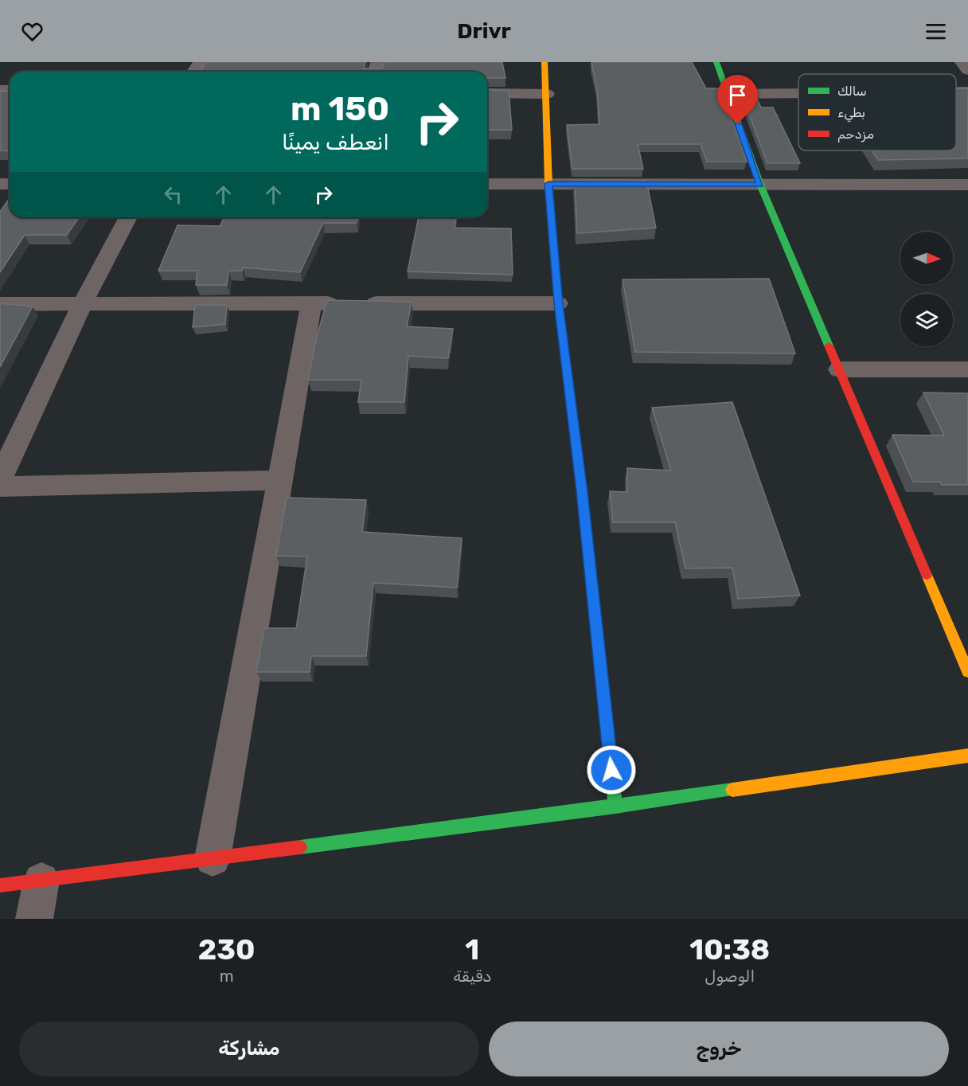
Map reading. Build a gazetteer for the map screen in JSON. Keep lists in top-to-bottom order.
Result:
{
  "legend": ["سالك", "بطيء", "مزدحم"],
  "north": "right",
  "page": {
    "header": "Drivr",
    "turn": ["150 m", "انعطف يمينًا"],
    "eta": [
      "10:38",
      "الوصول",
      "1",
      "دقيقة",
      "230",
      "m"
    ],
    "buttons": ["خروج", "مشاركة"]
  }
}
